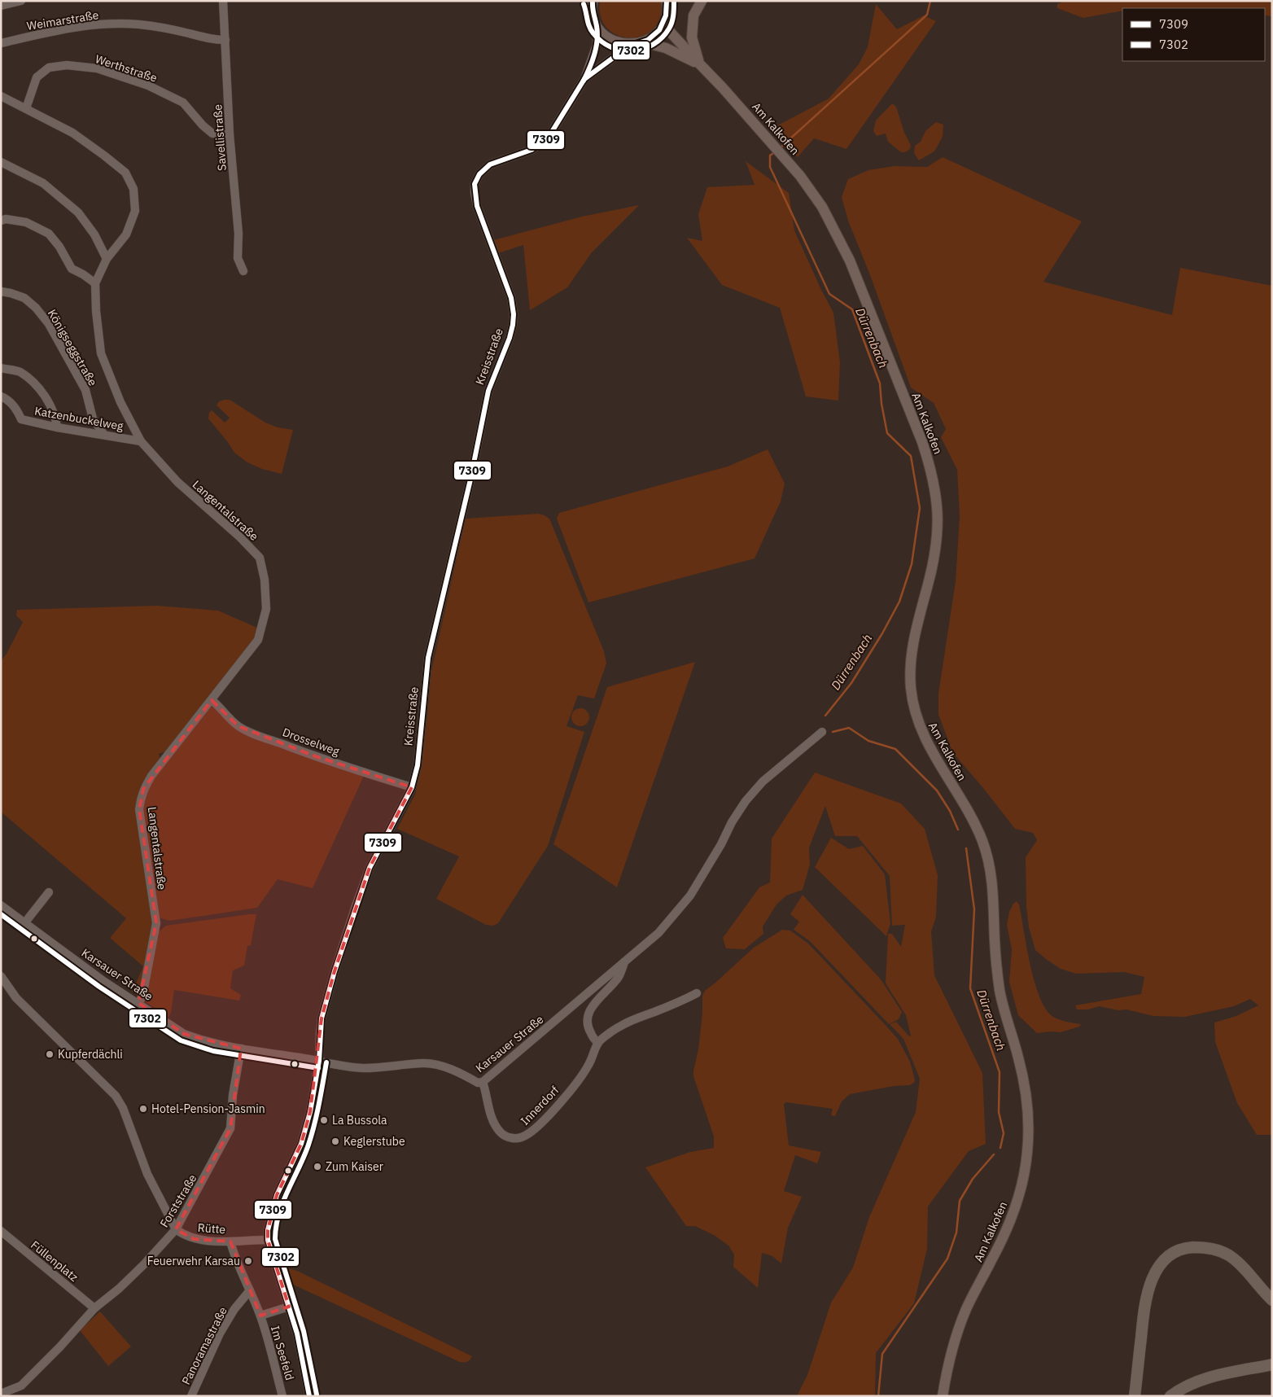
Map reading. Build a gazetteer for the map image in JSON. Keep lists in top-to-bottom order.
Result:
{
  "streets": {
    "main road": ["Am Kalkofen"],
    "street": [
      "Weimarstraße",
      "Werthstraße",
      "Savellistraße",
      "Königseggstraße",
      "Kreisstraße",
      "Katzenbuckelweg",
      "Langentalstraße",
      "Drosselweg",
      "Karsauer Straße",
      "Innerdorf",
      "Forststraße",
      "Rütte",
      "Füllenplatz",
      "Panoramastraße",
      "Im Seefeld"
    ]
  },
  "crossings": [
    ["Weimarstraße", "Savellistraße"],
    ["Werthstraße", "Savellistraße"],
    ["Werthstraße", "Langentalstraße"],
    ["Königseggstraße", "Katzenbuckelweg"],
    ["Kreisstraße", "Drosselweg"],
    ["Kreisstraße", "Karsauer Straße"],
    ["Kreisstraße", "Rütte"],
    ["Kreisstraße", "Im Seefeld"],
    ["Katzenbuckelweg", "Langentalstraße"],
    ["Langentalstraße", "Drosselweg"],
    ["Langentalstraße", "Karsauer Straße"],
    ["Karsauer Straße", "Innerdorf"],
    ["Karsauer Straße", "Forststraße"],
    ["Forststraße", "Rütte"],
    ["Forststraße", "Füllenplatz"],
    ["Panoramastraße", "Im Seefeld"]
  ],
  "water": ["Dürrenbach"],
  "places": [
    "Kupferdächli",
    "Hotel-Pension-Jasmin",
    "La Bussola",
    "Keglerstube",
    "Zum Kaiser",
    "Feuerwehr Karsau"
  ],
  "lines": ["transit line 7309", "transit line 7302"],
  "legend": ["7309", "7302"]
}
